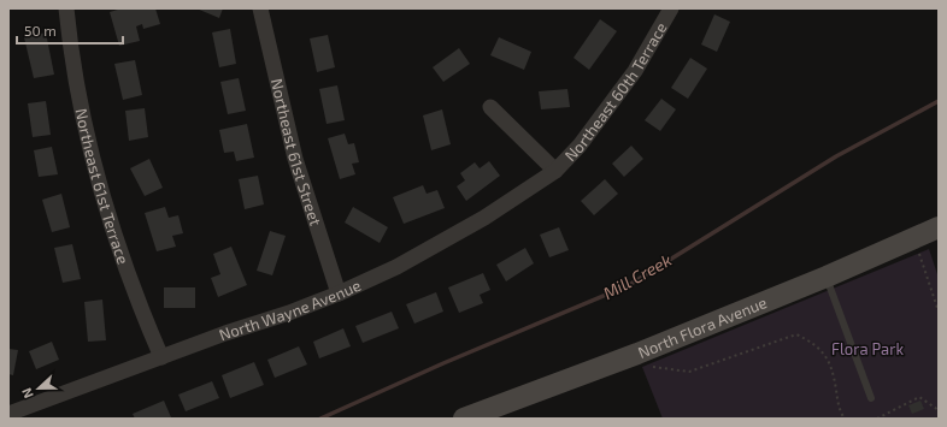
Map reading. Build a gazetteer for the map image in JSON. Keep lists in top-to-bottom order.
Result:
{
  "streets": {
    "street": [
      "Northeast 60th Terrace",
      "Northeast 61st Street",
      "Northeast 61st Terrace",
      "North Wayne Avenue",
      "North Flora Avenue"
    ]
  },
  "crossings": [
    ["Northeast 60th Terrace", "North Wayne Avenue"],
    ["Northeast 61st Street", "North Wayne Avenue"],
    ["Northeast 61st Terrace", "North Wayne Avenue"]
  ],
  "water": ["Mill Creek"],
  "parks": ["Flora Park"],
  "scale_bar": "50 m",
  "north": "left"
}
